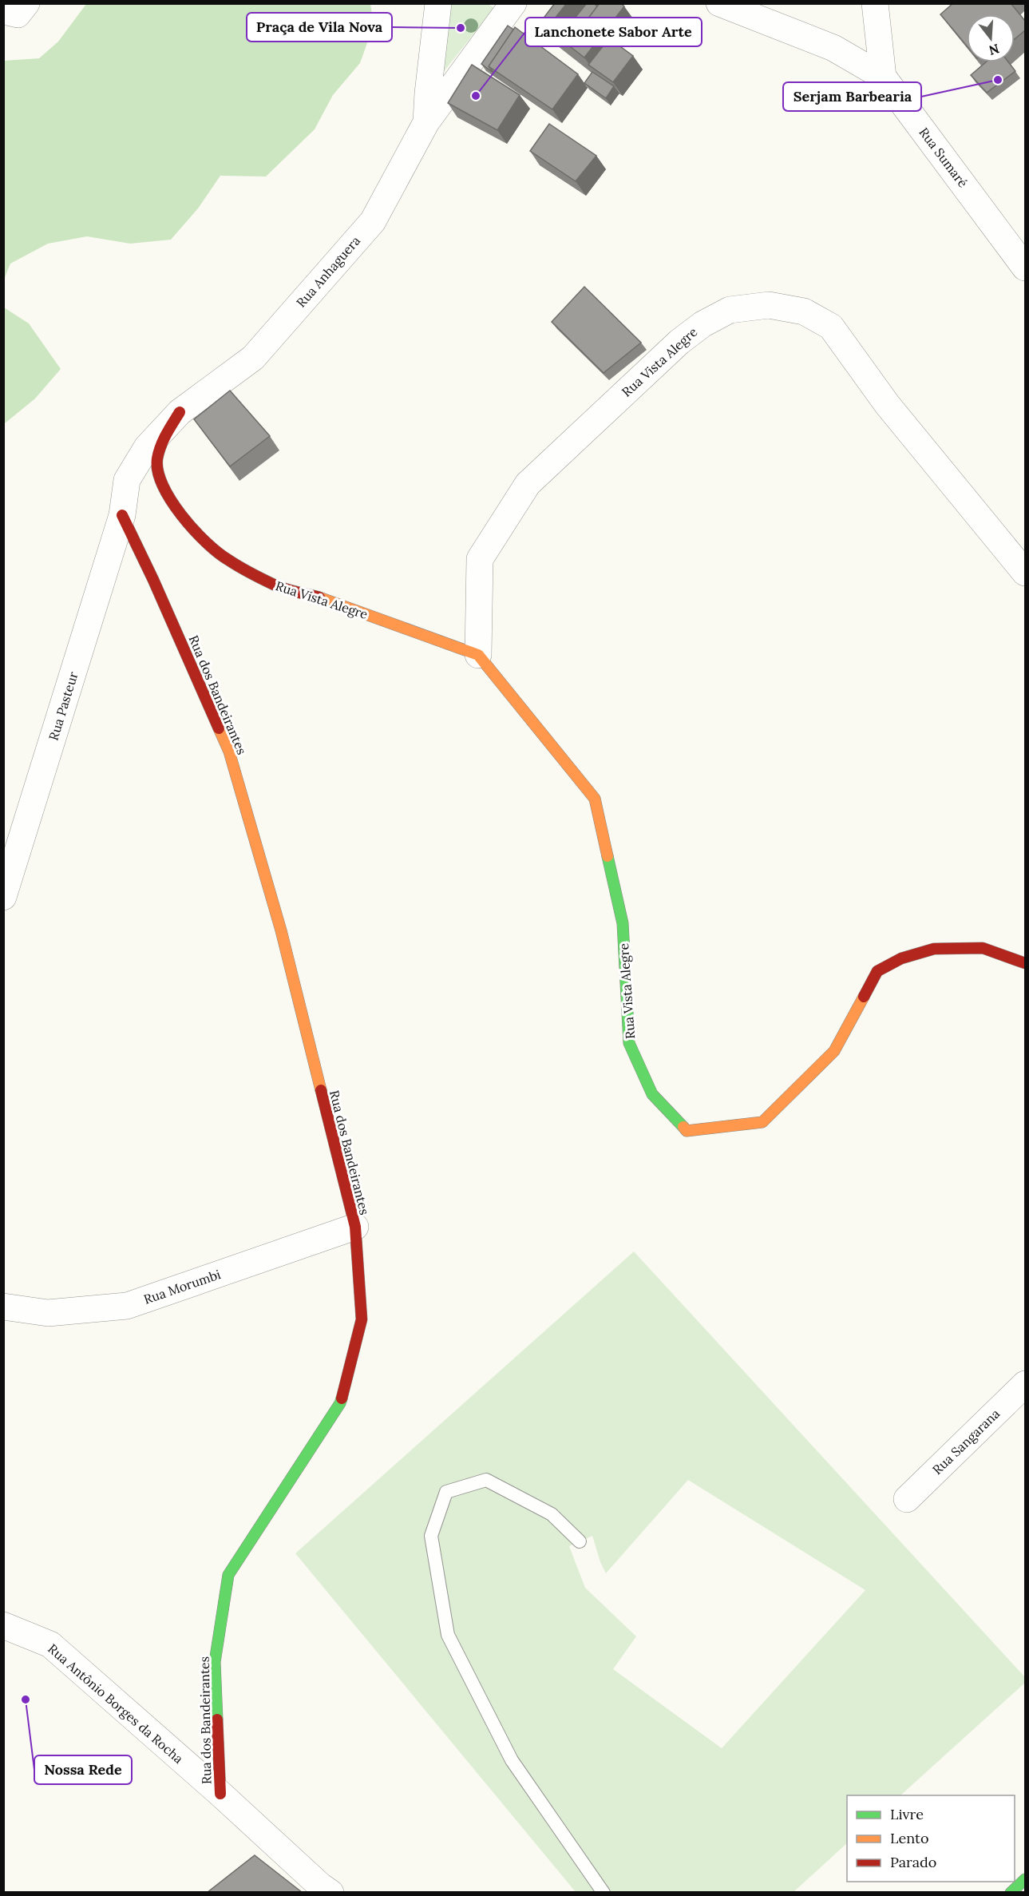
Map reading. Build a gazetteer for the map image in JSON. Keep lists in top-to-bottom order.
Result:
{
  "streets": {
    "main road": ["Rua Vista Alegre", "Rua dos Bandeirantes"],
    "street": [
      "Rua Sumaré",
      "Rua Anhaguera",
      "Rua Pasteur",
      "Rua Morumbi",
      "Rua Sangarana",
      "Rua Antônio Borges da Rocha"
    ]
  },
  "crossings": [
    ["Rua Anhaguera", "Rua Vista Alegre"],
    ["Rua Anhaguera", "Rua dos Bandeirantes"],
    ["Rua Anhaguera", "Rua Pasteur"],
    ["Rua dos Bandeirantes", "Rua Pasteur"],
    ["Rua dos Bandeirantes", "Rua Morumbi"],
    ["Rua dos Bandeirantes", "Rua Antônio Borges da Rocha"]
  ],
  "places": [
    "Praça de Vila Nova",
    "Serjam Barbearia",
    "Lanchonete Sabor Arte",
    "Nossa Rede"
  ],
  "legend": ["Livre", "Lento", "Parado"],
  "north": "bottom"
}
